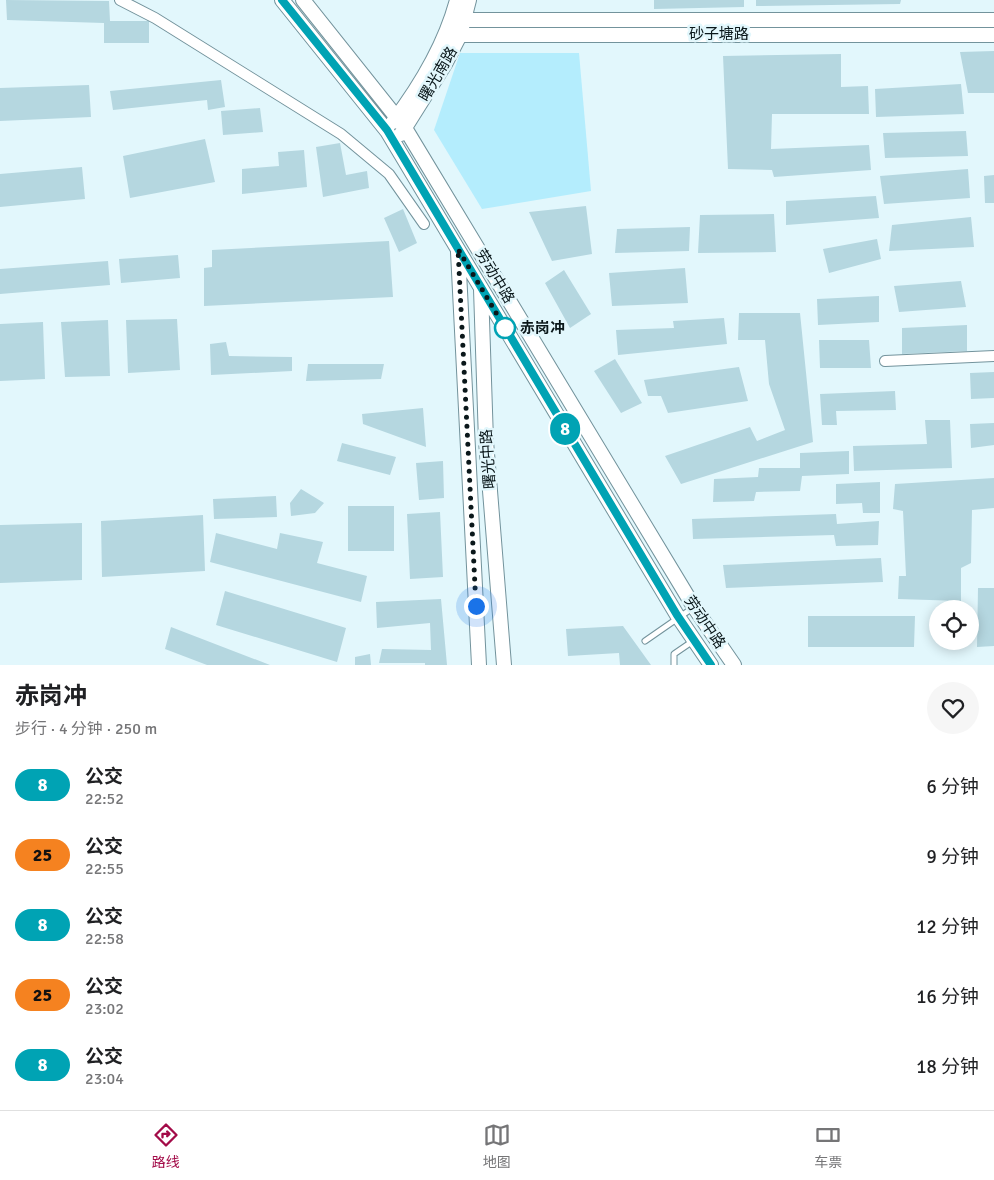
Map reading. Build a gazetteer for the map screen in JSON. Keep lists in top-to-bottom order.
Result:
{
  "streets": {
    "street": [
      "砂子塘路",
      "曙光南路",
      "劳动中路",
      "曙光中路"
    ]
  },
  "crossings": [
    ["砂子塘路", "曙光南路"],
    ["曙光南路", "劳动中路"],
    ["劳动中路", "曙光中路"]
  ],
  "places": ["赤岗冲"],
  "lines": ["bus line 8"],
  "page": {
    "on_map": "8",
    "heading": ["赤岗冲", "步行 · 4 分钟 · 250 m"],
    "list": [
      {
        "mark": "8",
        "name": "公交",
        "note": "22:52",
        "value": "6 分钟"
      },
      {
        "mark": "25",
        "name": "公交",
        "note": "22:55",
        "value": "9 分钟"
      },
      {
        "mark": "8",
        "name": "公交",
        "note": "22:58",
        "value": "12 分钟"
      },
      {
        "mark": "25",
        "name": "公交",
        "note": "23:02",
        "value": "16 分钟"
      },
      {
        "mark": "8",
        "name": "公交",
        "note": "23:04",
        "value": "18 分钟"
      }
    ],
    "tabs": ["路线", "地图", "车票"]
  }
}
